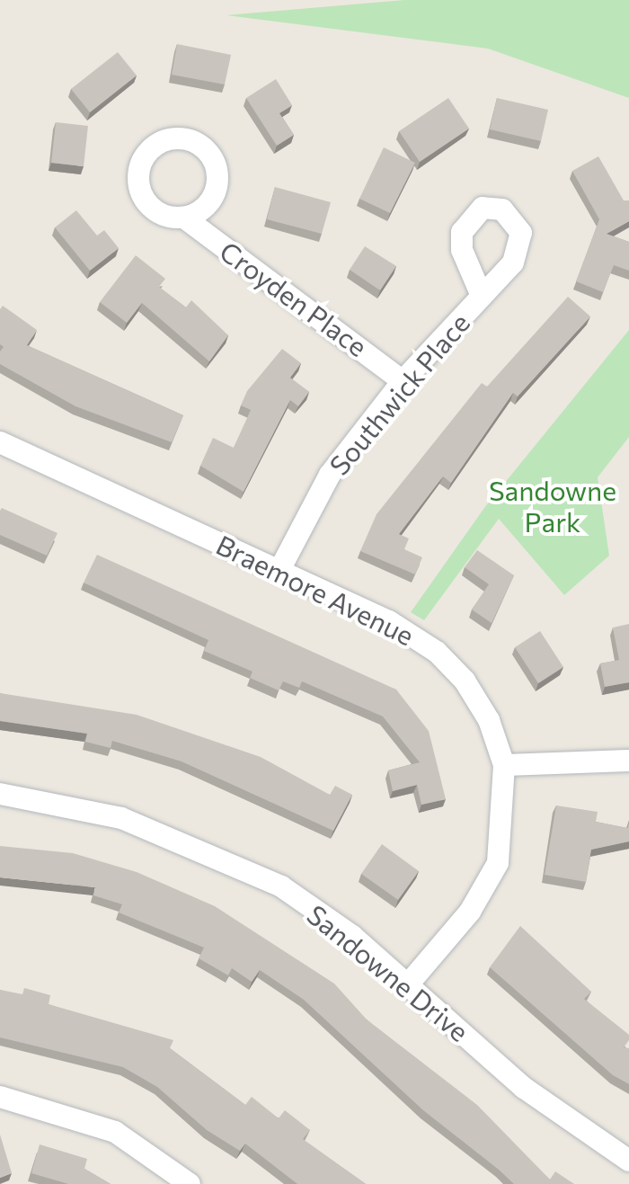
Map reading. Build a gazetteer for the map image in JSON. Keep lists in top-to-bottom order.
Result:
{
  "streets": {
    "street": [
      "Croyden Place",
      "Southwick Place",
      "Braemore Avenue",
      "Sandowne Drive"
    ]
  },
  "crossings": [
    ["Croyden Place", "Southwick Place"],
    ["Southwick Place", "Braemore Avenue"],
    ["Braemore Avenue", "Sandowne Drive"]
  ],
  "parks": ["Sandowne Park"]
}
